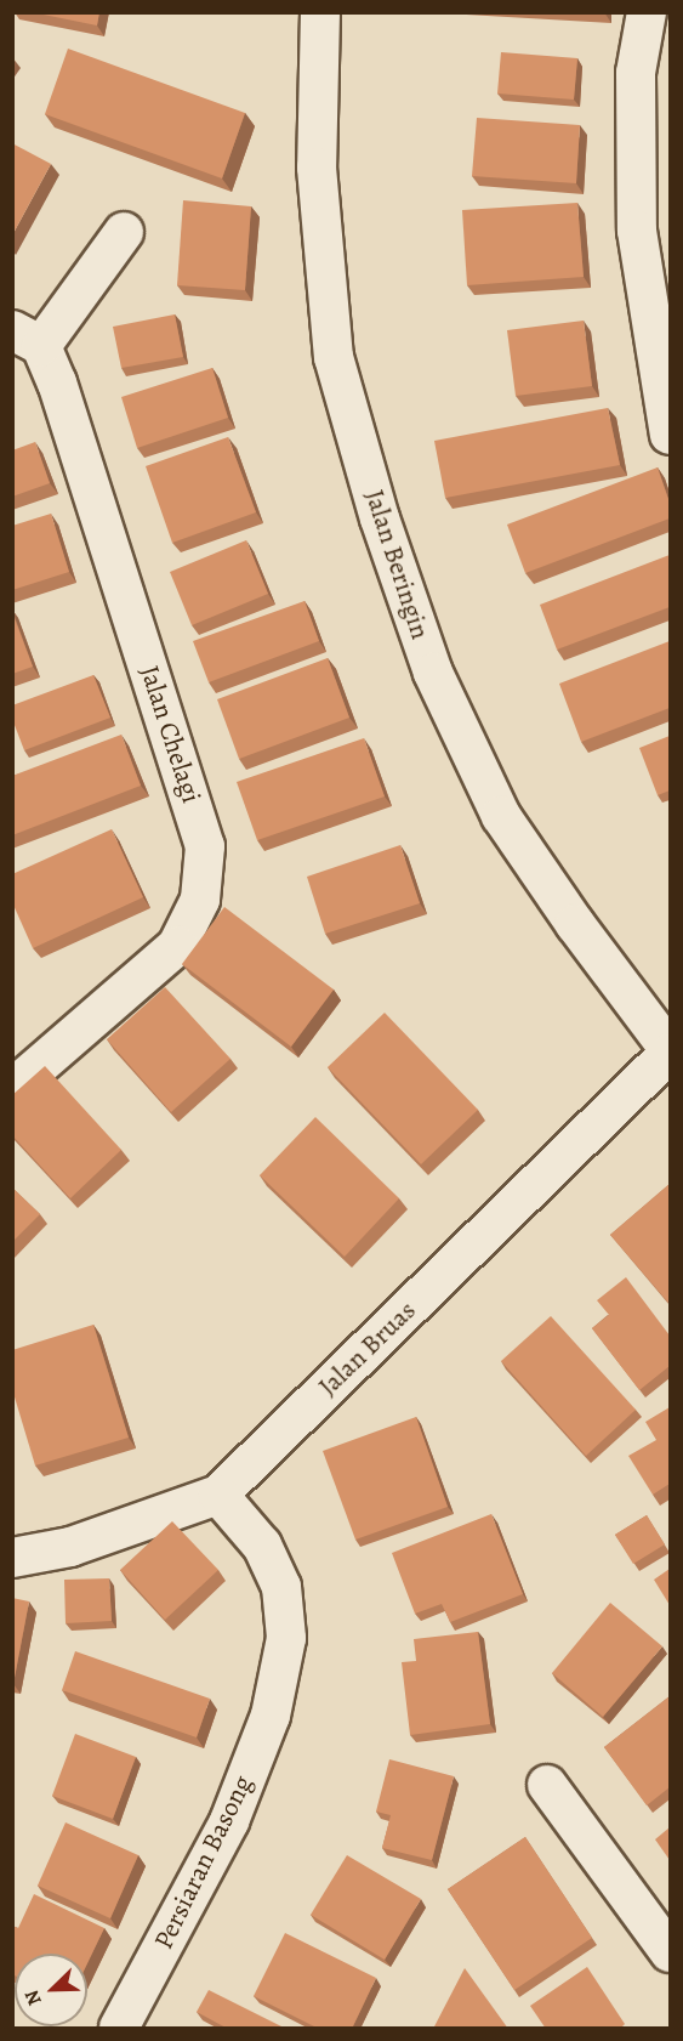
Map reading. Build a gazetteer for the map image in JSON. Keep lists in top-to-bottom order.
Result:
{
  "streets": {
    "street": [
      "Jalan Beringin",
      "Jalan Chelagi",
      "Jalan Bruas",
      "Persiaran Basong"
    ]
  },
  "crossings": [
    ["Jalan Beringin", "Jalan Bruas"],
    ["Jalan Bruas", "Persiaran Basong"]
  ],
  "north": "bottom left"
}
